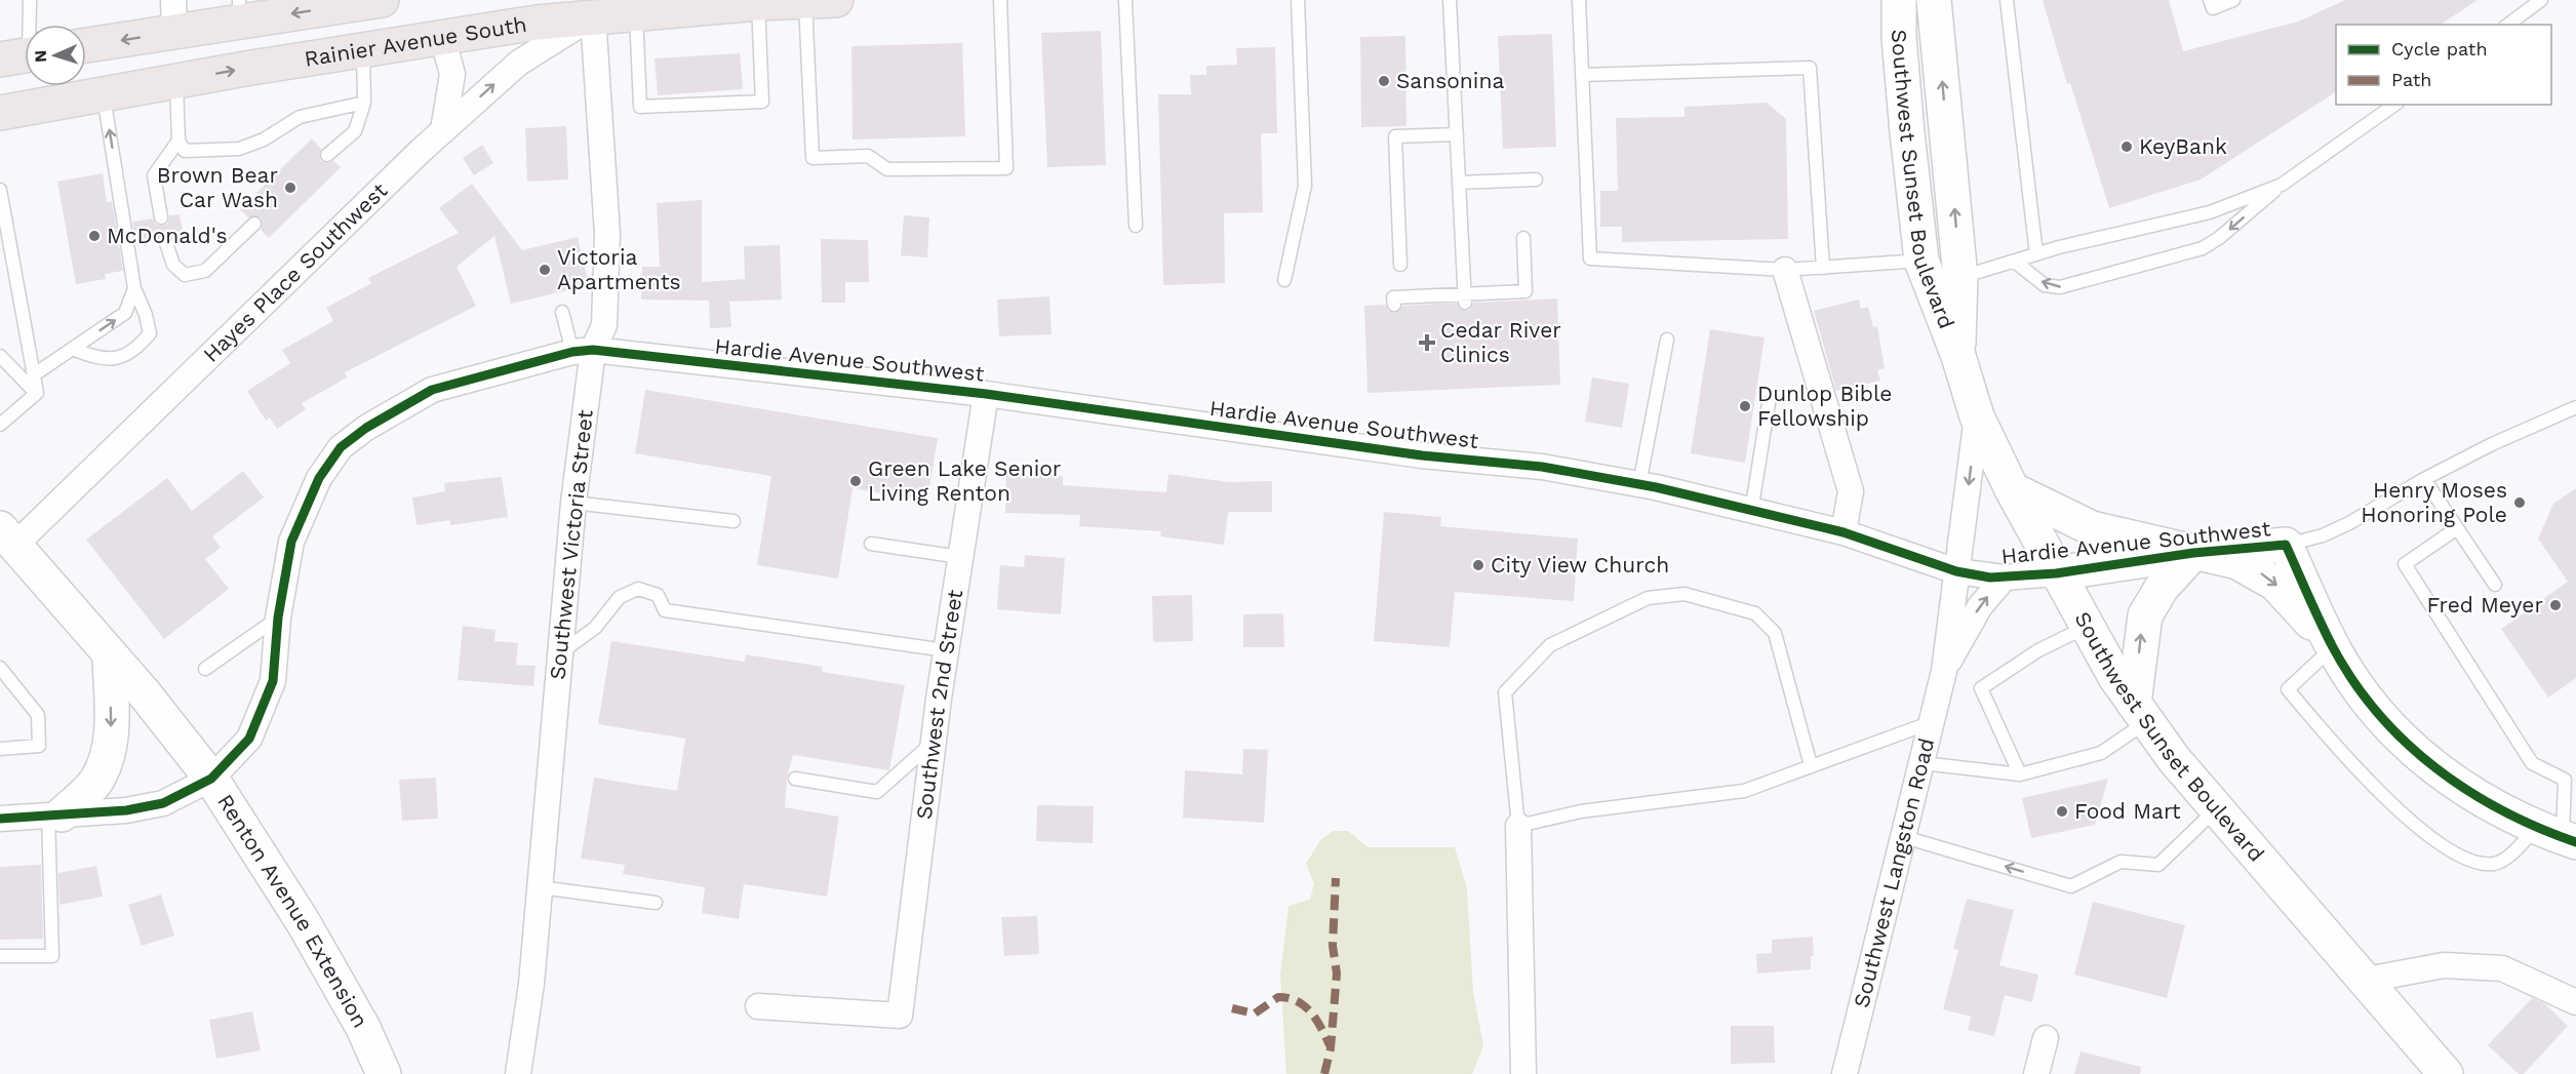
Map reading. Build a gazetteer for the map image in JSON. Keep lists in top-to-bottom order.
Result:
{
  "streets": {
    "main road": [
      "Rainier Avenue South",
      "Southwest Sunset Boulevard",
      "Hardie Avenue Southwest",
      "Renton Avenue Extension"
    ],
    "street": [
      "Hayes Place Southwest",
      "Southwest Victoria Street",
      "Southwest 2nd Street",
      "Southwest Langston Road"
    ]
  },
  "crossings": [
    ["Rainier Avenue South", "Hayes Place Southwest"],
    ["Rainier Avenue South", "Southwest Victoria Street"],
    ["Southwest Sunset Boulevard", "Hardie Avenue Southwest"],
    ["Southwest Sunset Boulevard", "Southwest Langston Road"],
    ["Hayes Place Southwest", "Southwest Victoria Street"],
    ["Hayes Place Southwest", "Renton Avenue Extension"],
    ["Hardie Avenue Southwest", "Southwest Victoria Street"],
    ["Hardie Avenue Southwest", "Southwest 2nd Street"],
    ["Hardie Avenue Southwest", "Southwest Langston Road"],
    ["Hardie Avenue Southwest", "Renton Avenue Extension"]
  ],
  "places": {
    "other": [
      "Sansonina",
      "KeyBank",
      "Brown Bear Car Wash",
      "McDonald's",
      "Victoria Apartments",
      "Dunlop Bible Fellowship",
      "Green Lake Senior Living Renton",
      "Henry Moses Honoring Pole",
      "City View Church",
      "Fred Meyer",
      "Food Mart"
    ],
    "health": ["Cedar River Clinics"]
  },
  "legend": ["Cycle path", "Path"],
  "north": "left"
}
